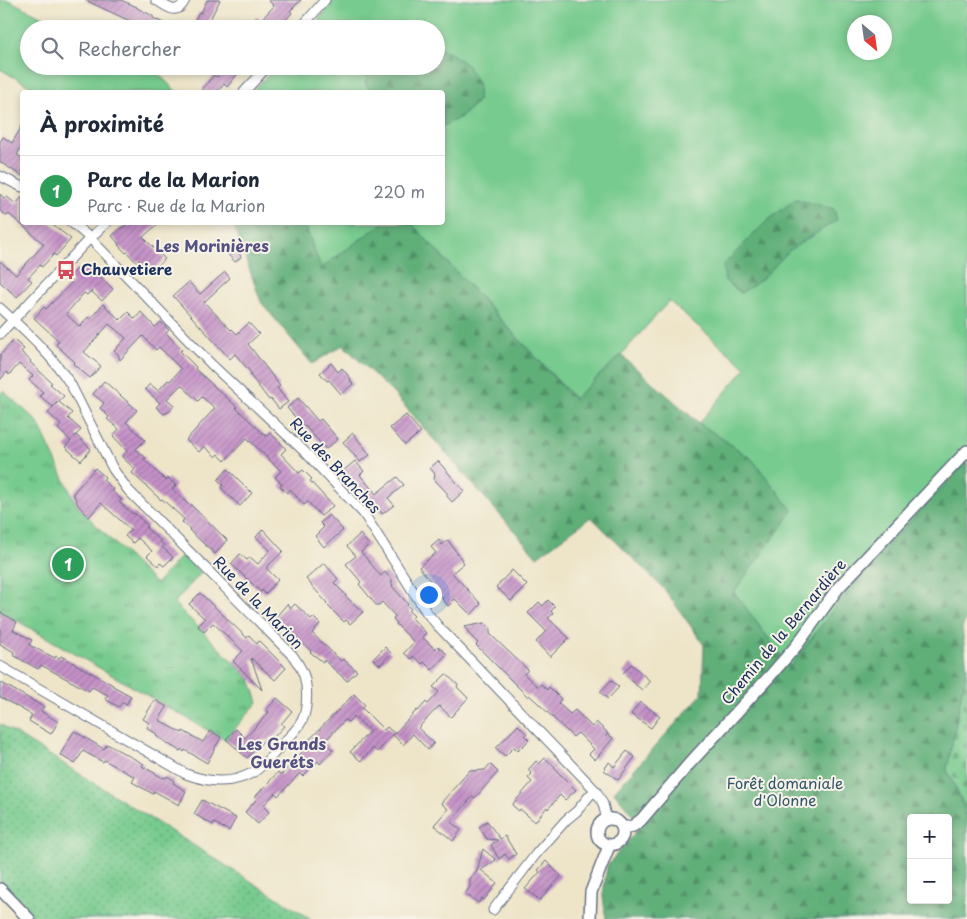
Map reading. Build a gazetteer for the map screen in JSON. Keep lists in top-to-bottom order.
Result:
{
  "streets": {
    "street": ["Rue des Branches", "Rue de la Marion", "Chemin de la Bernardière"]
  },
  "crossings": [
    ["Rue des Branches", "Chemin de la Bernardière"]
  ],
  "districts": ["Les Morinières", "Les Grands Gueréts"],
  "parks": ["Forêt domaniale d'Olonne"],
  "places": {
    "bus stop": ["Chauvetiere"]
  },
  "north": "bottom right",
  "page": {
    "search": "Rechercher",
    "heading": "À proximité",
    "list": [
      {
        "mark": "1",
        "name": "Parc de la Marion",
        "note": "Parc · Rue de la Marion",
        "value": "220 m"
      }
    ],
    "pins": "1",
    "map_buttons": ["+", "−"]
  }
}
